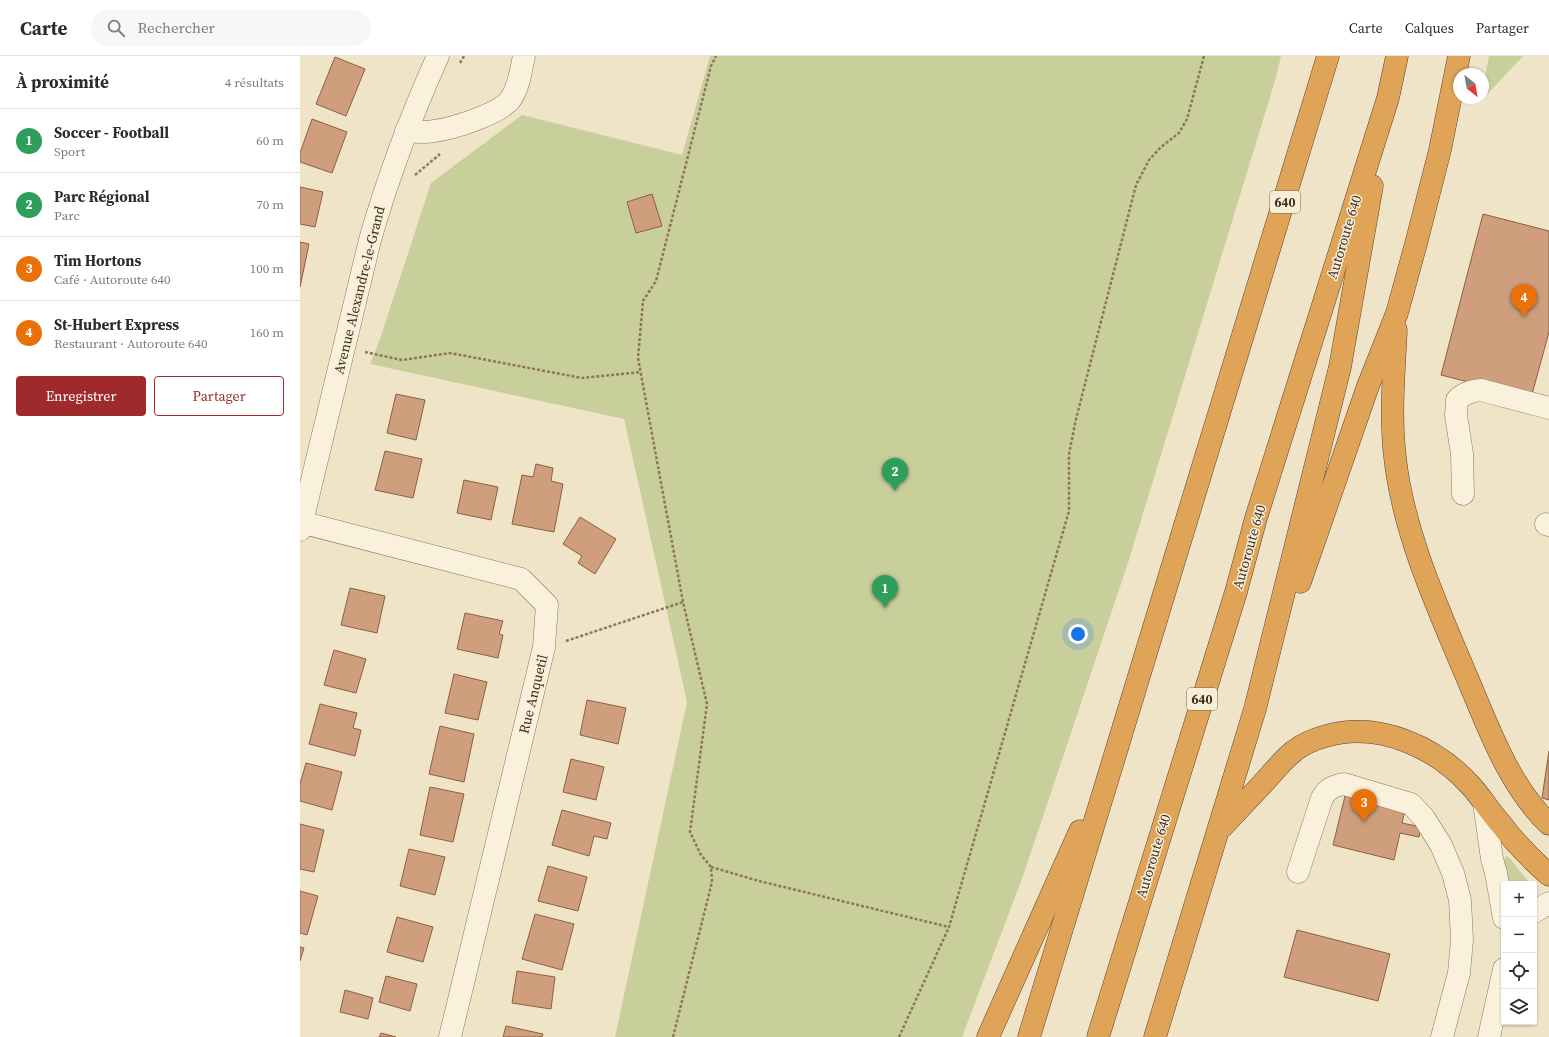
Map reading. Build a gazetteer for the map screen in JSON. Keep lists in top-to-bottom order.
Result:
{
  "streets": {
    "highway": ["640", "Autoroute 640"],
    "street": ["Avenue Alexandre-le-Grand", "Rue Anquetil"]
  },
  "crossings": [
    ["Avenue Alexandre-le-Grand", "Rue Anquetil"]
  ],
  "north": "bottom right",
  "page": {
    "header": "Carte",
    "search": "Rechercher",
    "nav": ["Carte", "Calques", "Partager"],
    "heading": ["À proximité", "4 résultats"],
    "list": [
      {
        "mark": "1",
        "name": "Soccer - Football",
        "note": "Sport",
        "value": "60 m"
      },
      {
        "mark": "2",
        "name": "Parc Régional",
        "note": "Parc",
        "value": "70 m"
      },
      {
        "mark": "3",
        "name": "Tim Hortons",
        "note": "Café · Autoroute 640",
        "value": "100 m"
      },
      {
        "mark": "4",
        "name": "St-Hubert Express",
        "note": "Restaurant · Autoroute 640",
        "value": "160 m"
      }
    ],
    "pins": [
      "4",
      "2",
      "1",
      "3"
    ],
    "buttons": ["Enregistrer", "Partager"],
    "map_buttons": ["+", "−"]
  }
}
